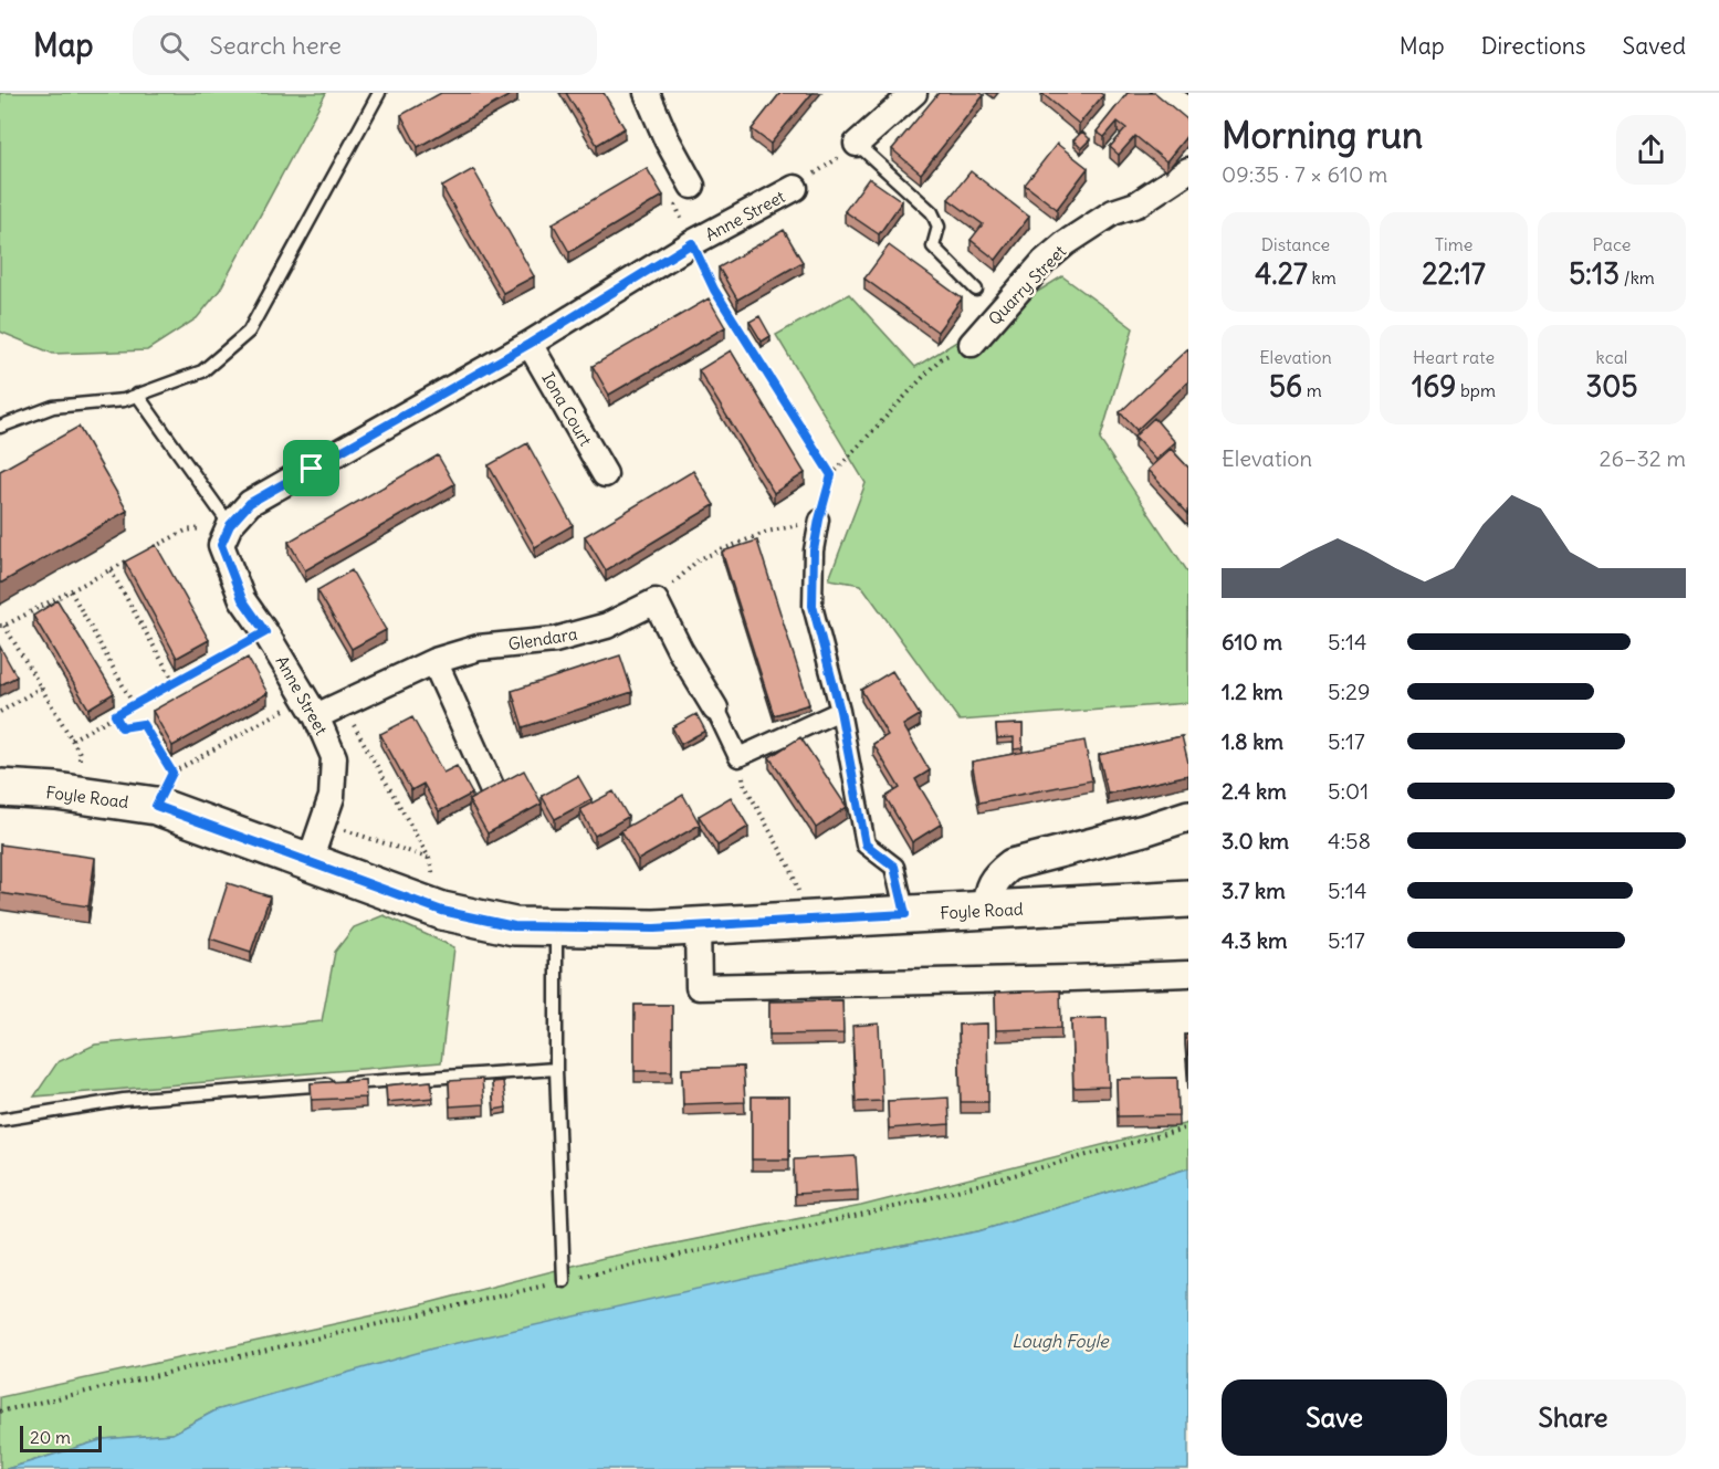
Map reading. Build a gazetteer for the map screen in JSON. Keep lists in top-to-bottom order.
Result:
{
  "streets": {
    "main road": ["Foyle Road"],
    "street": [
      "Anne Street",
      "Quarry Street",
      "Iona Court",
      "Glendara"
    ]
  },
  "crossings": [
    ["Anne Street", "Iona Court"],
    ["Anne Street", "Glendara"],
    ["Anne Street", "Foyle Road"]
  ],
  "water": ["Lough Foyle"],
  "scale_bar": "20 m",
  "page": {
    "header": "Map",
    "search": "Search here",
    "nav": ["Map", "Directions", "Saved"],
    "heading": ["Morning run", "09:35 · 7 × 610 m"],
    "stats": [
      ["Distance", "4.27 km"],
      ["Time", "22:17"],
      ["Pace", "5:13 /km"],
      ["Elevation", "56 m"],
      ["Heart rate", "169 bpm"],
      ["kcal", "305"]
    ],
    "chart": ["Elevation", "26–32 m"],
    "list": [
      {
        "name": "610 m",
        "note": "5:14"
      },
      {
        "name": "1.2 km",
        "note": "5:29"
      },
      {
        "name": "1.8 km",
        "note": "5:17"
      },
      {
        "name": "2.4 km",
        "note": "5:01"
      },
      {
        "name": "3.0 km",
        "note": "4:58"
      },
      {
        "name": "3.7 km",
        "note": "5:14"
      },
      {
        "name": "4.3 km",
        "note": "5:17"
      }
    ],
    "buttons": ["Save", "Share"],
    "scale": "20 m"
  }
}
